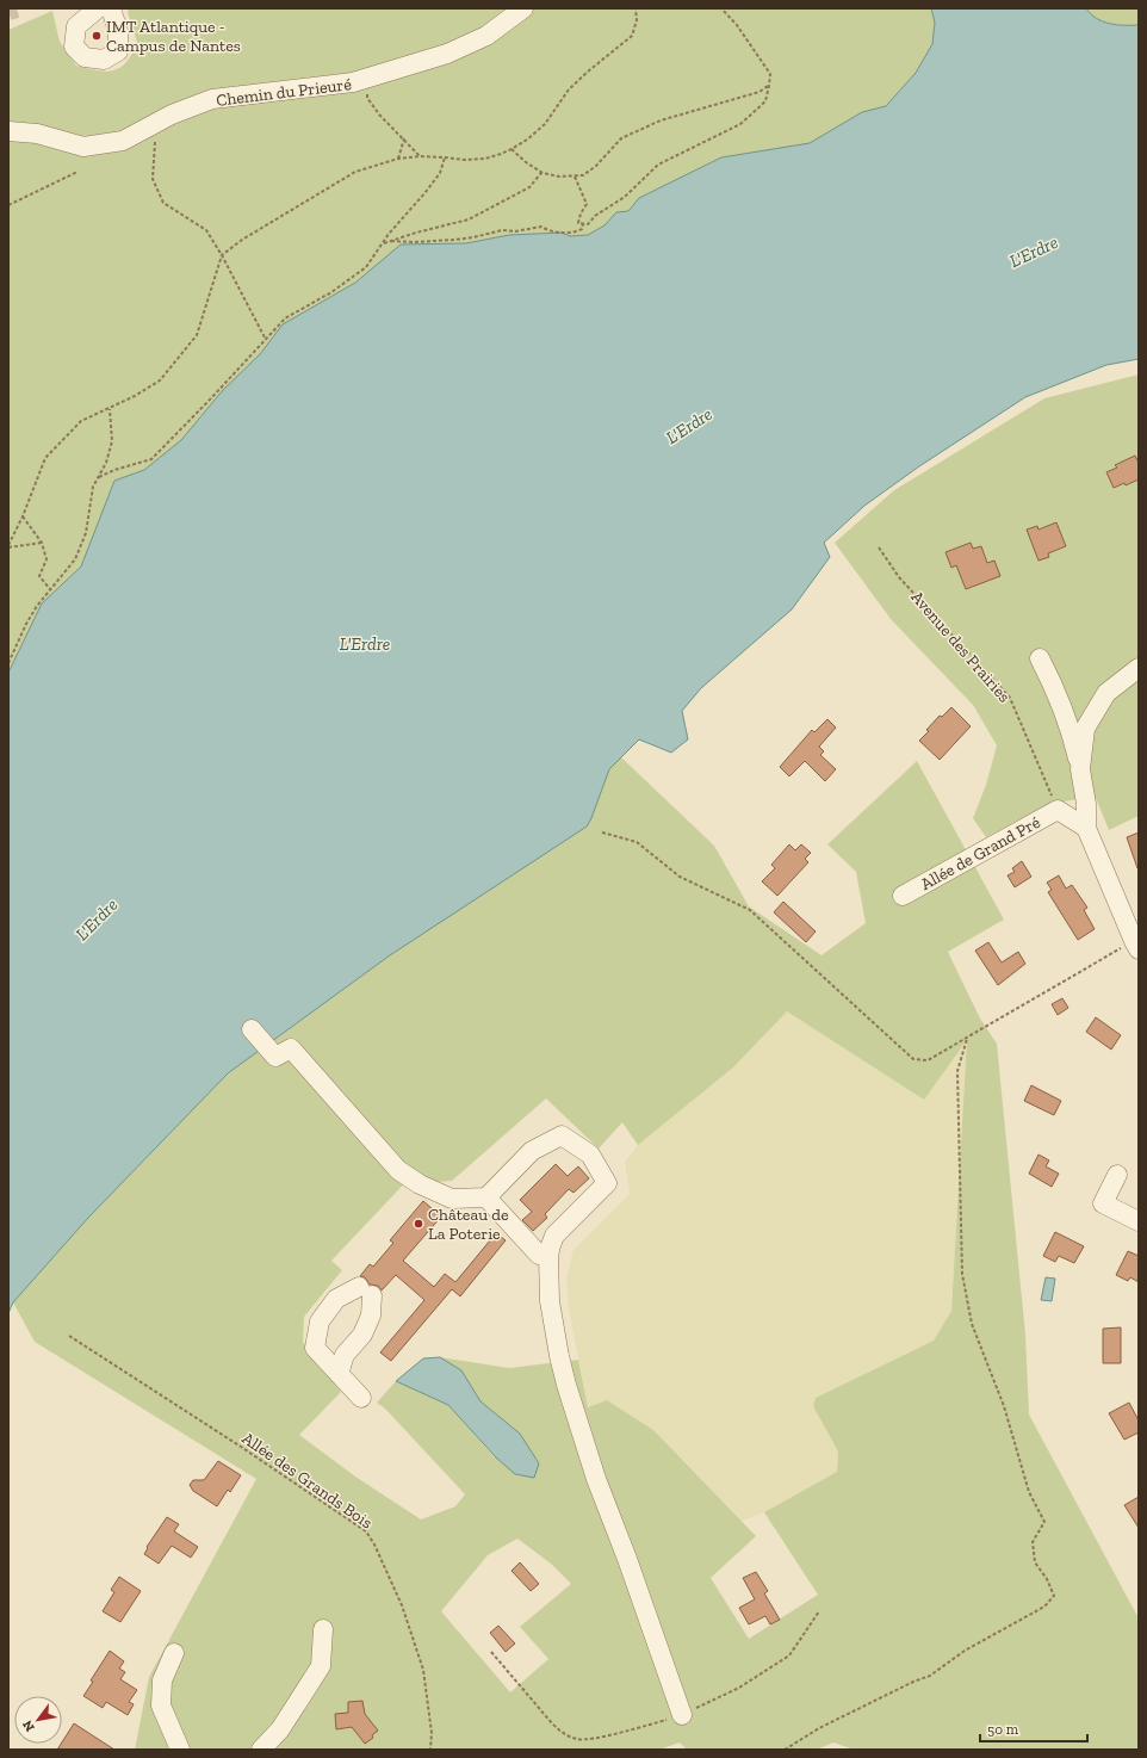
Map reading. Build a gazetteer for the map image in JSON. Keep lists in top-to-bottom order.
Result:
{
  "streets": {
    "street": ["Chemin du Prieuré", "Allée de Grand Pré"],
    "path": ["Avenue des Prairies", "Allée des Grands Bois"]
  },
  "crossings": [
    ["Avenue des Prairies", "Allée de Grand Pré"]
  ],
  "water": ["L'Erdre"],
  "places": ["IMT Atlantique - Campus de Nantes", "Château de La Poterie"],
  "scale_bar": "50 m",
  "north": "bottom left"
}
